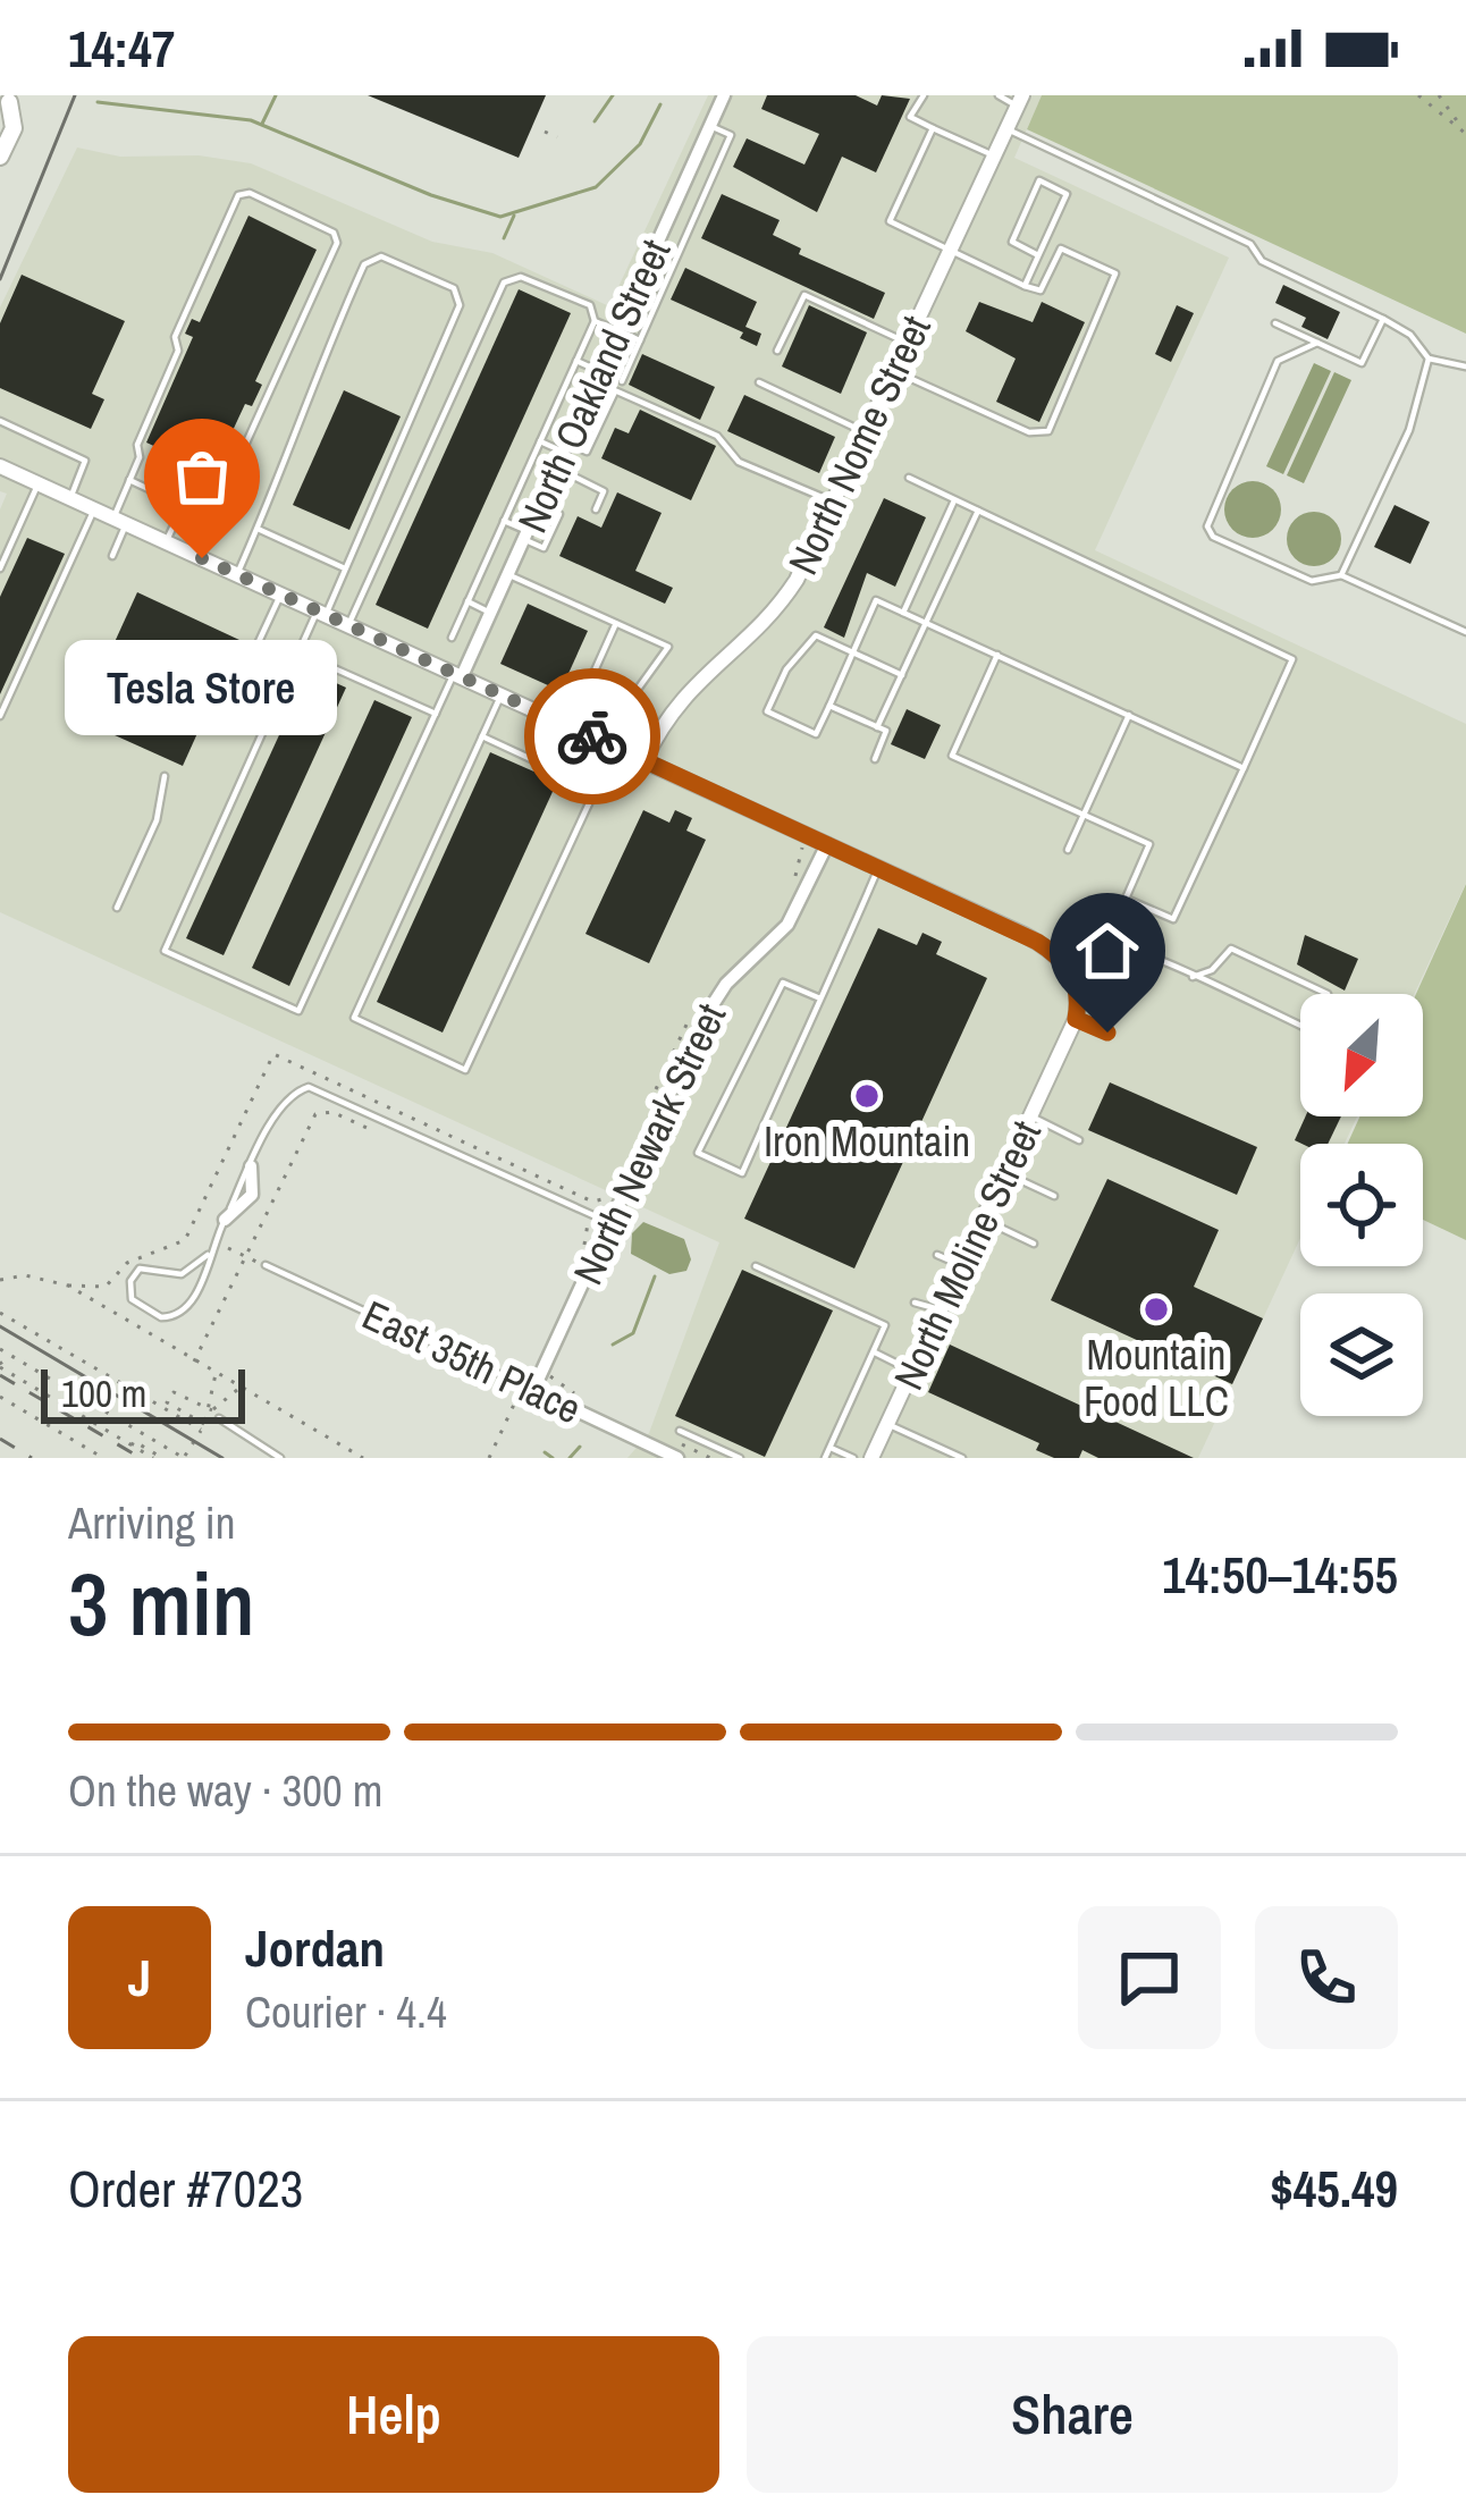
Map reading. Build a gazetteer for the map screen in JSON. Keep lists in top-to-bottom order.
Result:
{
  "streets": {
    "street": [
      "North Oakland Street",
      "North Nome Street",
      "North Newark Street",
      "North Moline Street",
      "East 35th Place"
    ]
  },
  "crossings": [
    ["North Newark Street", "East 35th Place"]
  ],
  "places": ["Tesla Store", "Iron Mountain", "Mountain Food LLC"],
  "scale_bar": "100 m",
  "north": "bottom left",
  "page": {
    "status": "14:47",
    "bubble": "Tesla Store",
    "scale": "100 m",
    "heading": ["3 min", "Arriving in", "14:50–14:55"],
    "panel": [
      "Jordan",
      "Courier · 4.4",
      "Order #7023",
      "$45.49"
    ],
    "bar": "On the way · 300 m",
    "round": "J",
    "buttons": ["Help", "Share"]
  }
}
